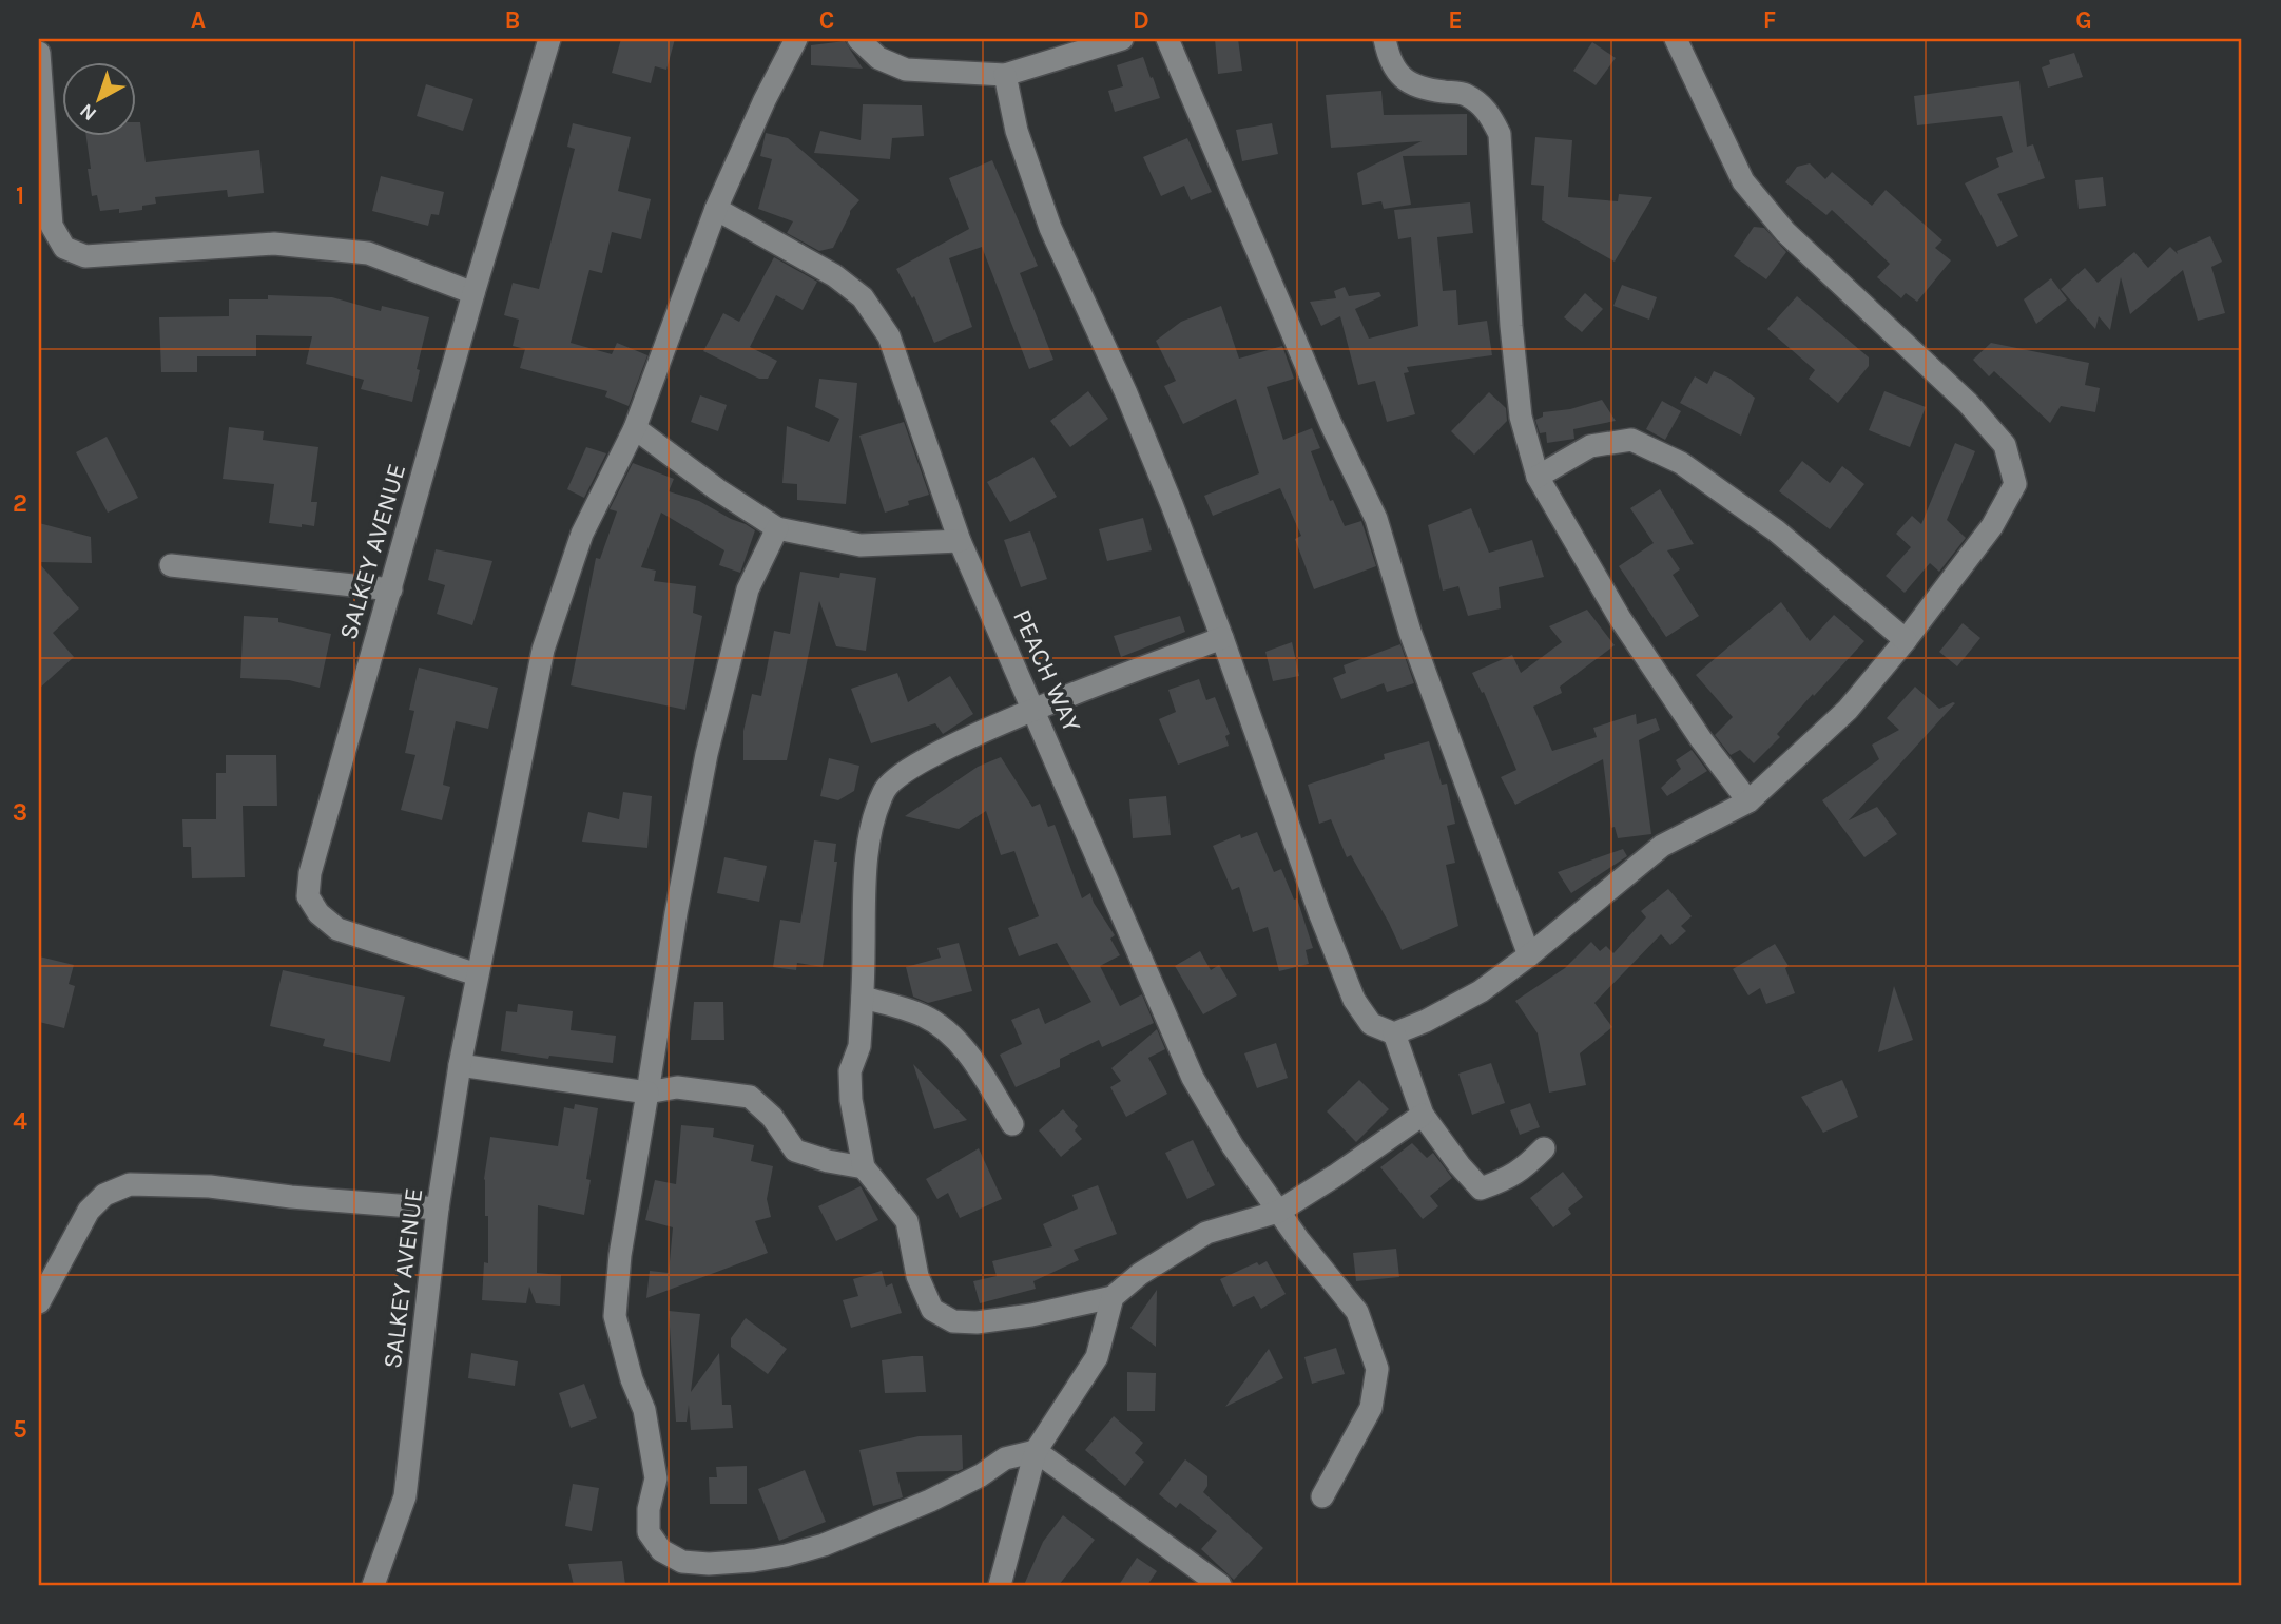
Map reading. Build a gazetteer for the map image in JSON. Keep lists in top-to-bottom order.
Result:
{
  "streets": {
    "street": ["SALKEY AVENUE", "PEACH WAY"]
  },
  "crossings": [
    ["SALKEY AVENUE", "PEACH WAY"]
  ],
  "north": "bottom left",
  "grid": {
    "columns": [
      "A",
      "B",
      "C",
      "D",
      "E",
      "F",
      "G"
    ],
    "rows": [
      "1",
      "2",
      "3",
      "4",
      "5"
    ]
  }
}
